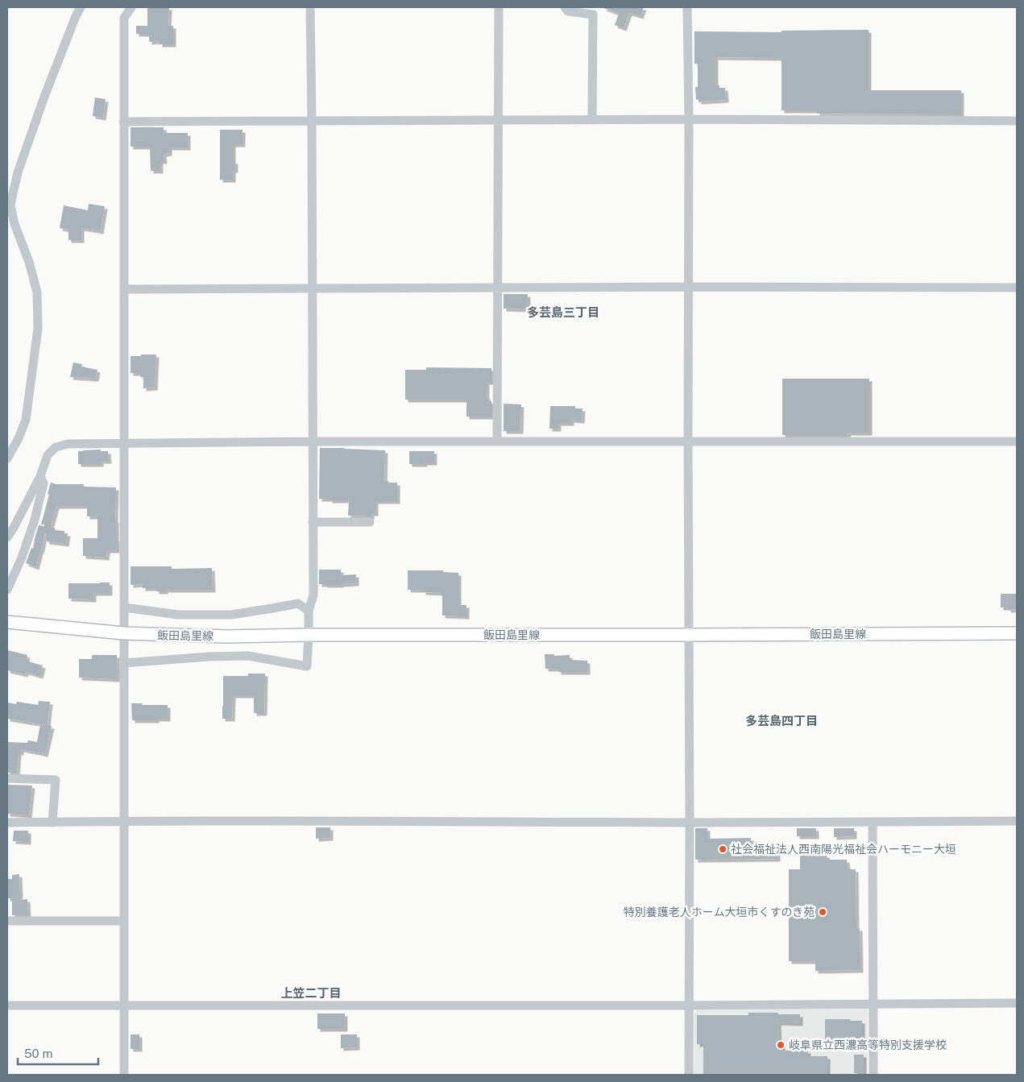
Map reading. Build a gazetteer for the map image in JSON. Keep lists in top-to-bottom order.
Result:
{
  "streets": {
    "main road": ["飯田島里線"]
  },
  "districts": ["多芸島三丁目", "多芸島四丁目", "上笠二丁目"],
  "places": ["社会福祉法人西南陽光福祉会ハーモニー大垣", "特別養護老人ホーム大垣市くすのき苑", "岐阜県立西濃高等特別支援学校"],
  "scale_bar": "50 m"
}
